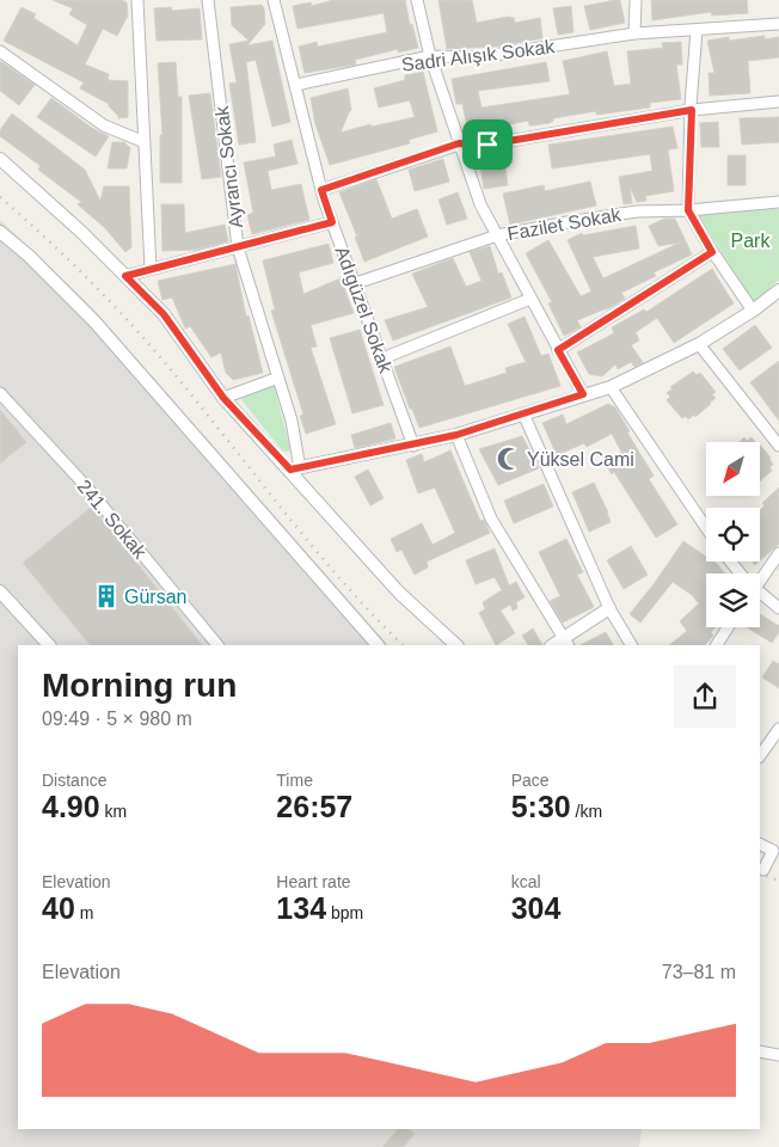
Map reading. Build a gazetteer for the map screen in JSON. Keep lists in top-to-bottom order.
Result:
{
  "streets": {
    "street": [
      "Sadri Alışık Sokak",
      "Ayrancı Sokak",
      "Fazilet Sokak",
      "Adıgüzel Sokak",
      "241. Sokak"
    ]
  },
  "crossings": [
    ["Sadri Alışık Sokak", "Adıgüzel Sokak"],
    ["Fazilet Sokak", "Adıgüzel Sokak"]
  ],
  "parks": ["Park"],
  "places": {
    "mosque": ["Yüksel Cami"],
    "building": ["Gürsan"]
  },
  "north": "bottom left",
  "page": {
    "heading": ["Morning run", "09:49 · 5 × 980 m"],
    "stats": [
      ["Distance", "4.90 km"],
      ["Time", "26:57"],
      ["Pace", "5:30 /km"],
      ["Elevation", "40 m"],
      ["Heart rate", "134 bpm"],
      ["kcal", "304"]
    ],
    "chart": ["Elevation", "73–81 m"]
  }
}
